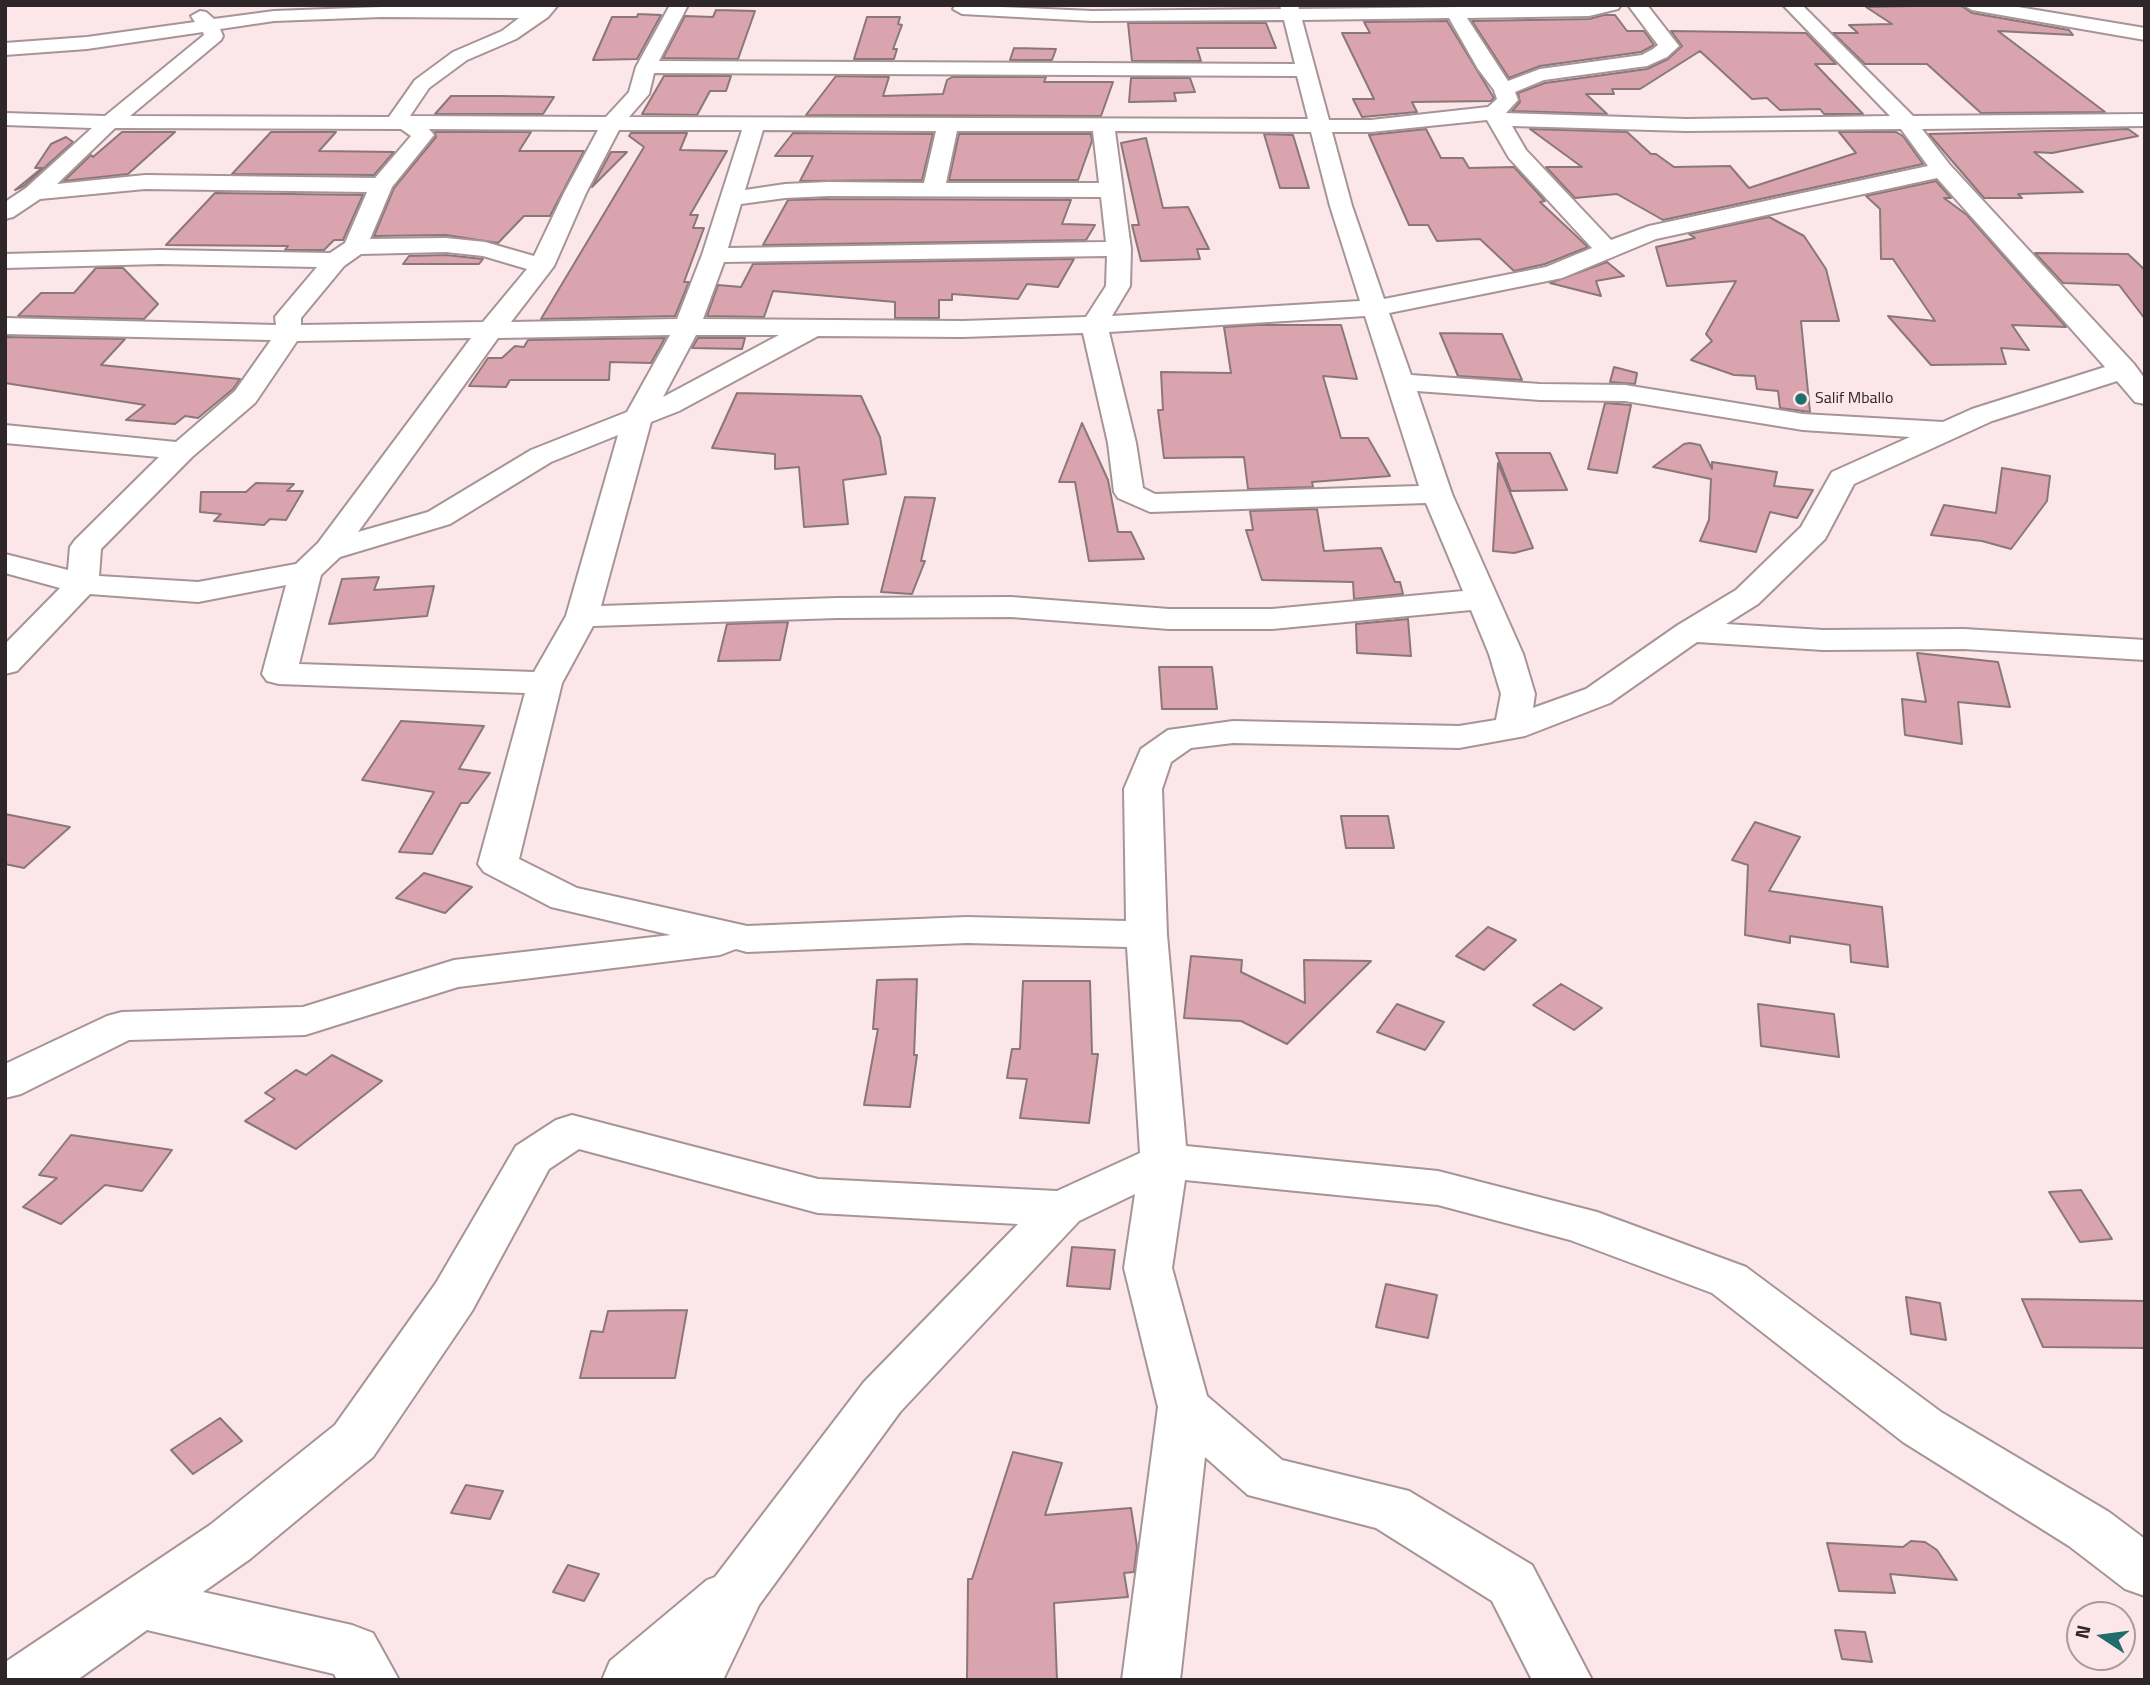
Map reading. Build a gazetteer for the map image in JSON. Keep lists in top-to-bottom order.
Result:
{
  "places": ["Salif Mballo"],
  "north": "left"
}
